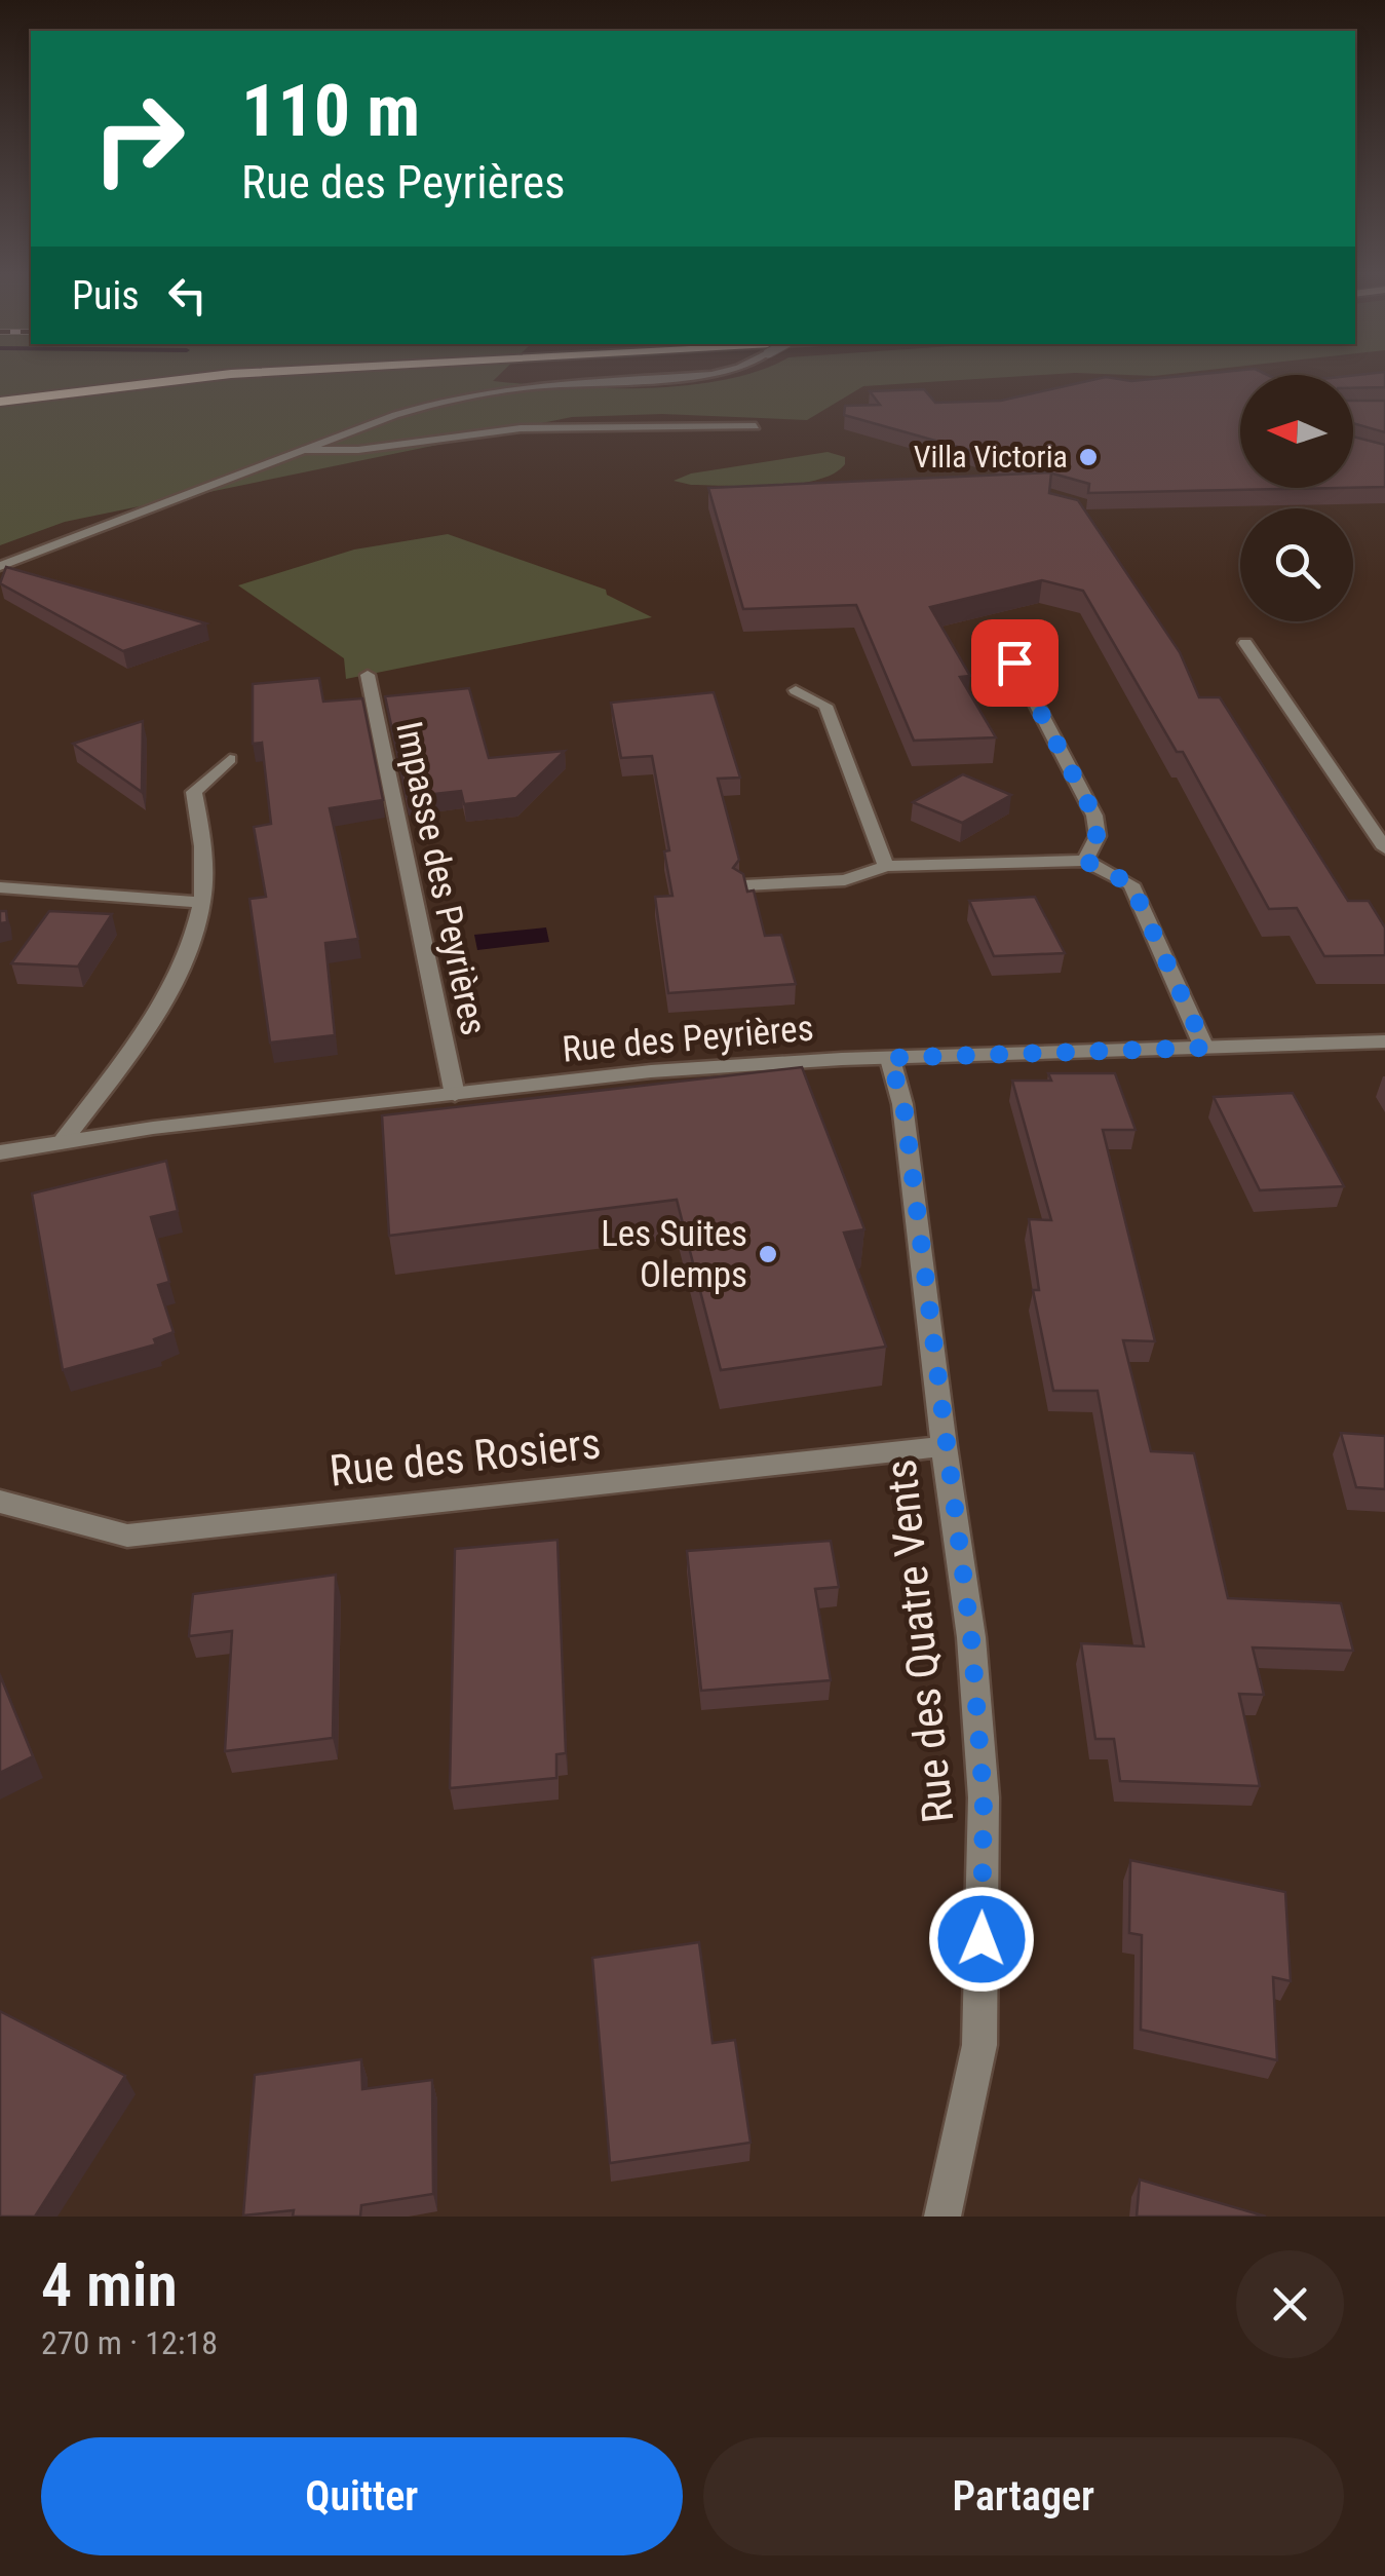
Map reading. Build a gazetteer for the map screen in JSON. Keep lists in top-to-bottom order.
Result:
{
  "streets": {
    "street": [
      "Impasse des Peyrières",
      "Rue des Peyrières",
      "Rue des Rosiers",
      "Rue des Quatre Vents"
    ]
  },
  "crossings": [
    ["Impasse des Peyrières", "Rue des Peyrières"],
    ["Rue des Peyrières", "Rue des Quatre Vents"],
    ["Rue des Rosiers", "Rue des Quatre Vents"]
  ],
  "places": ["Villa Victoria", "Les Suites Olemps"],
  "north": "left",
  "page": {
    "turn": ["110 m", "Rue des Peyrières"],
    "then": "Puis",
    "heading": ["4 min", "270 m · 12:18"],
    "buttons": ["Quitter", "Partager"]
  }
}
